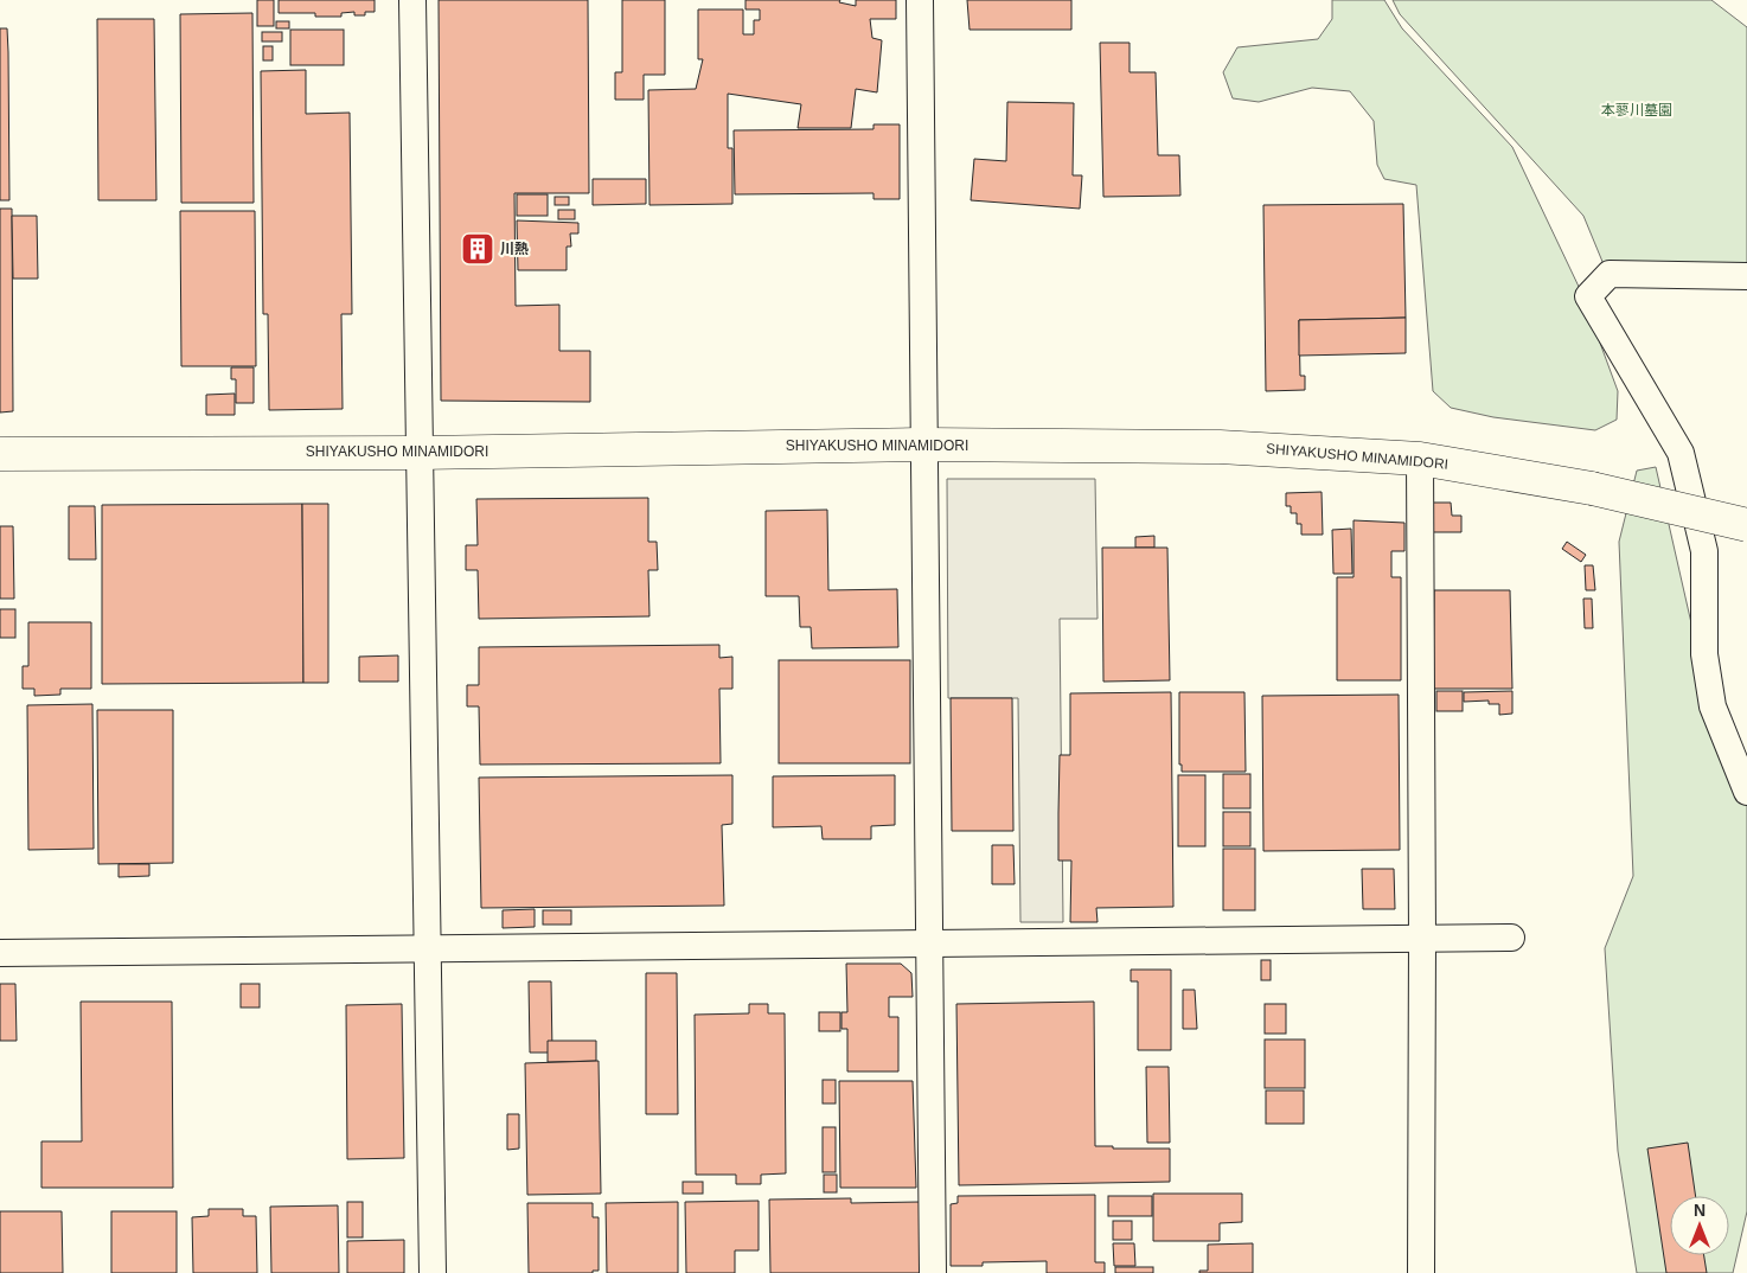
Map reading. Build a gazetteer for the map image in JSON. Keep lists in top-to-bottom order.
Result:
{
  "streets": {
    "street": ["SHIYAKUSHO MINAMIDORI"]
  },
  "parks": ["本蓼川墓園"],
  "places": {
    "building": ["川熱"]
  },
  "north": "top"
}
